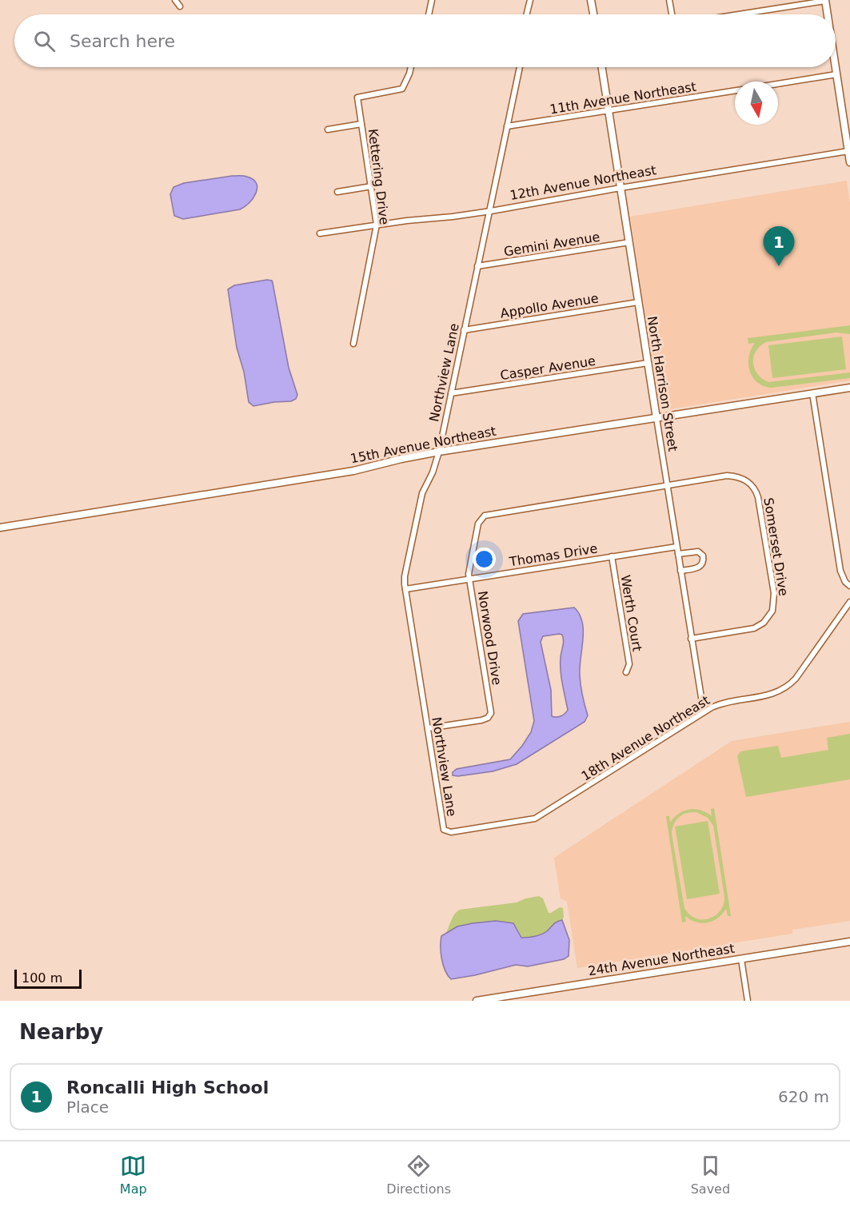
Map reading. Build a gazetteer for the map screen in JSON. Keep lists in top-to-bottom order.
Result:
{
  "streets": {
    "street": [
      "11th Avenue Northeast",
      "Kettering Drive",
      "12th Avenue Northeast",
      "Gemini Avenue",
      "Appollo Avenue",
      "Casper Avenue",
      "Northview Lane",
      "North Harrison Street",
      "15th Avenue Northeast",
      "Somerset Drive",
      "Thomas Drive",
      "Werth Court",
      "Norwood Drive",
      "18th Avenue Northeast",
      "24th Avenue Northeast"
    ]
  },
  "crossings": [
    ["11th Avenue Northeast", "Northview Lane"],
    ["11th Avenue Northeast", "North Harrison Street"],
    ["Kettering Drive", "12th Avenue Northeast"],
    ["12th Avenue Northeast", "Northview Lane"],
    ["12th Avenue Northeast", "North Harrison Street"],
    ["Gemini Avenue", "Northview Lane"],
    ["Gemini Avenue", "North Harrison Street"],
    ["Appollo Avenue", "Northview Lane"],
    ["Appollo Avenue", "North Harrison Street"],
    ["Casper Avenue", "Northview Lane"],
    ["Casper Avenue", "North Harrison Street"],
    ["Northview Lane", "15th Avenue Northeast"],
    ["Northview Lane", "Thomas Drive"],
    ["Northview Lane", "Norwood Drive"],
    ["Northview Lane", "18th Avenue Northeast"],
    ["North Harrison Street", "15th Avenue Northeast"],
    ["North Harrison Street", "Somerset Drive"],
    ["North Harrison Street", "Thomas Drive"],
    ["North Harrison Street", "Norwood Drive"],
    ["North Harrison Street", "18th Avenue Northeast"],
    ["Somerset Drive", "Norwood Drive"],
    ["Thomas Drive", "Werth Court"],
    ["Thomas Drive", "Norwood Drive"]
  ],
  "scale_bar": "100 m",
  "north": "bottom",
  "page": {
    "search": "Search here",
    "pins": "1",
    "scale": "100 m",
    "heading": "Nearby",
    "list": [
      {
        "mark": "1",
        "name": "Roncalli High School",
        "note": "Place",
        "value": "620 m"
      }
    ],
    "nav": ["Map", "Directions", "Saved"]
  }
}
